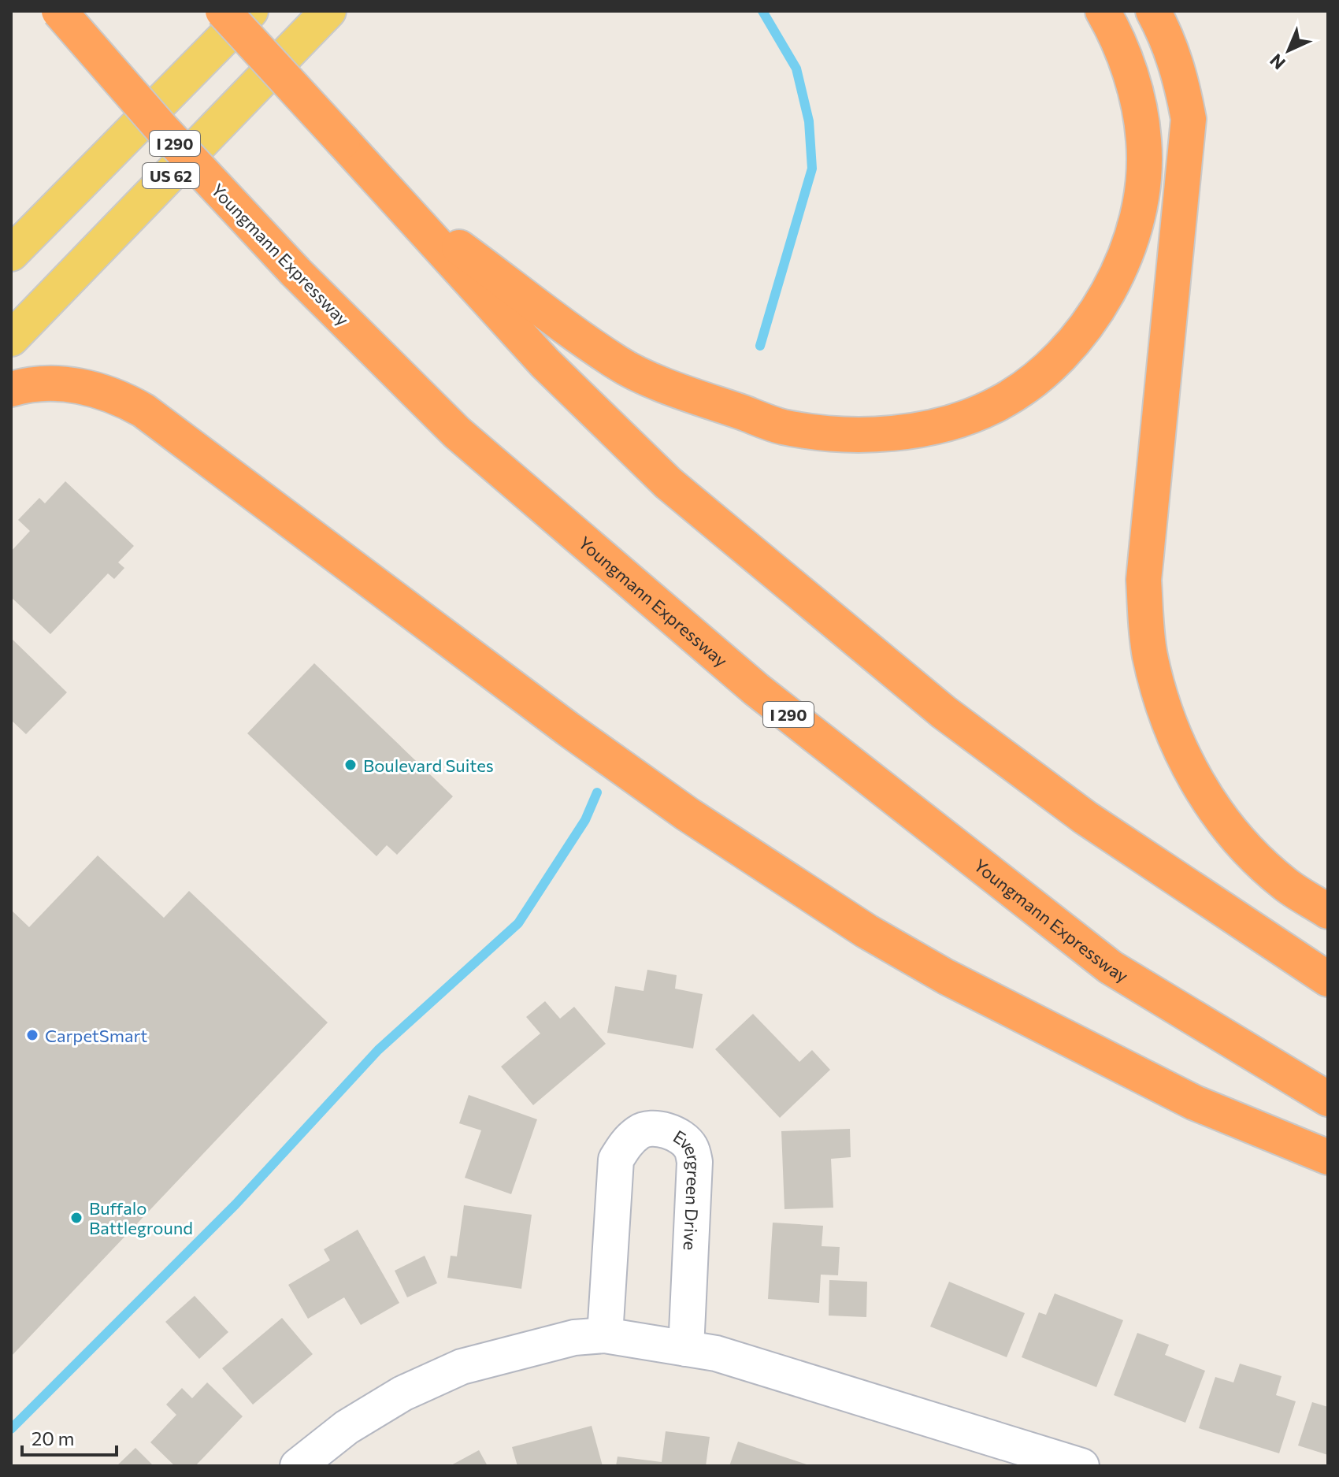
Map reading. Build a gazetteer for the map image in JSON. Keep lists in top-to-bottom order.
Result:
{
  "streets": {
    "highway": ["I 290", "Youngmann Expressway"],
    "main road": ["US 62"],
    "street": ["Evergreen Drive"]
  },
  "places": ["Boulevard Suites", "CarpetSmart", "Buffalo Battleground"],
  "scale_bar": "20 m",
  "north": "bottom left"
}
